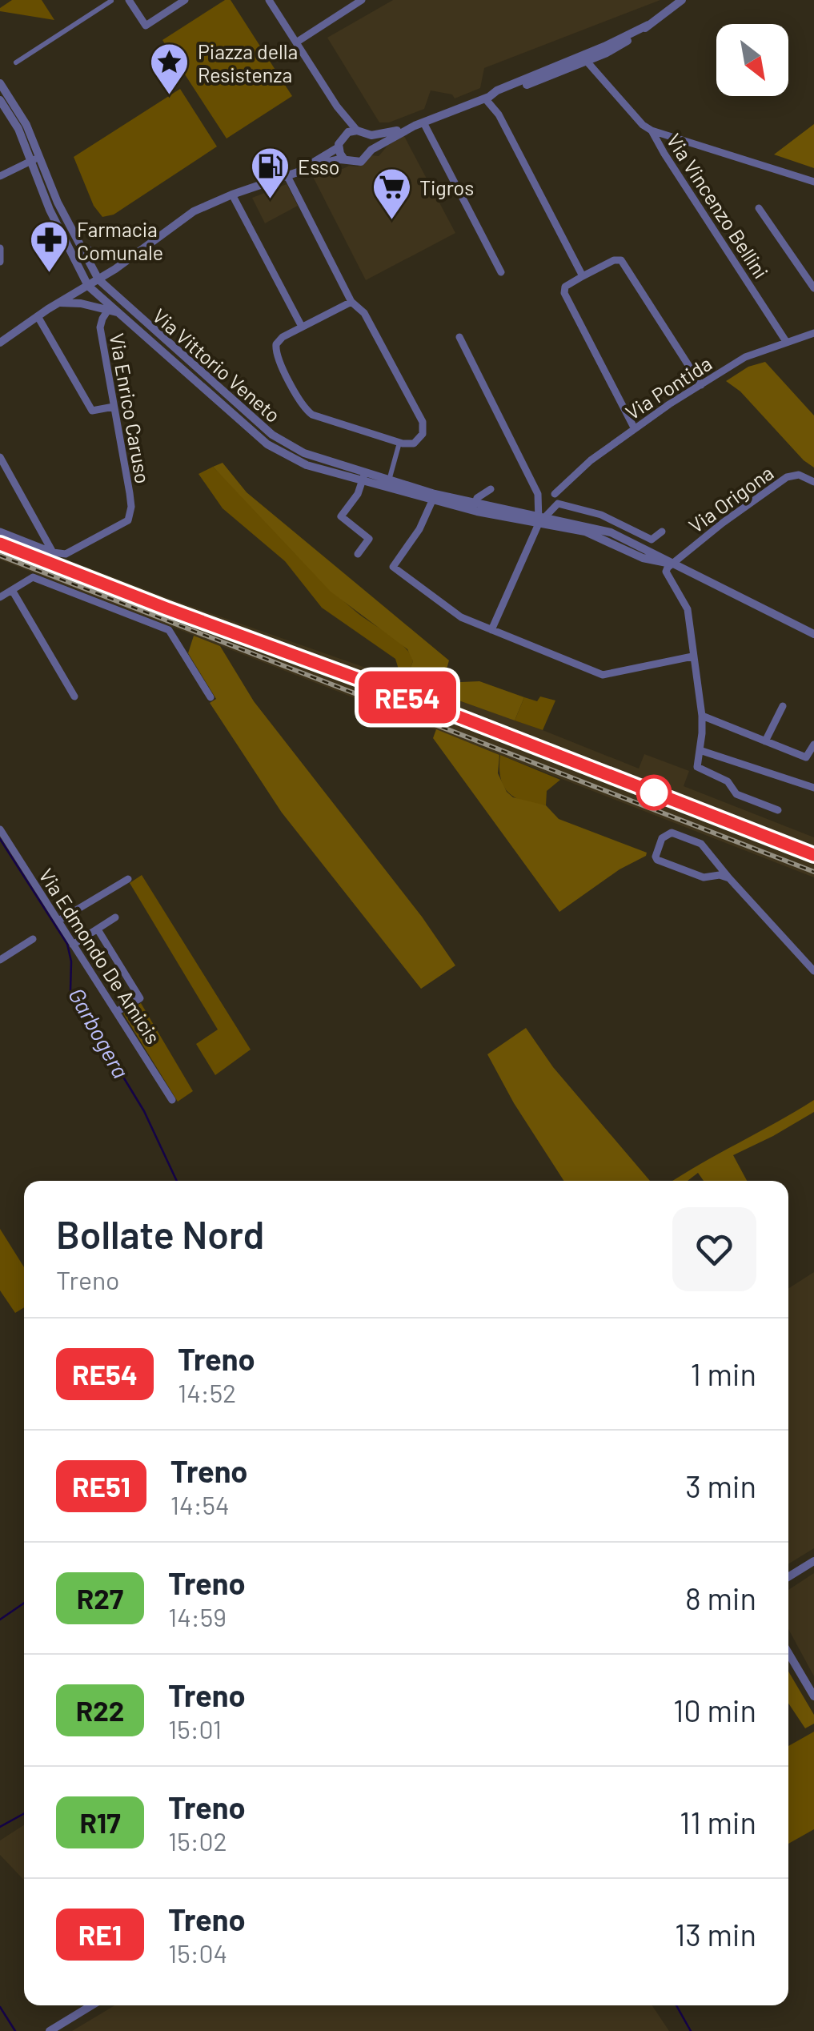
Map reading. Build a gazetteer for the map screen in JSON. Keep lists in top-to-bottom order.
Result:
{
  "streets": {
    "street": [
      "Via Vincenzo Bellini",
      "Via Vittorio Veneto",
      "Via Pontida",
      "Via Enrico Caruso",
      "Via Origona",
      "Via Edmondo De Amicis"
    ]
  },
  "crossings": [
    ["Via Vincenzo Bellini", "Via Pontida"],
    ["Via Vittorio Veneto", "Via Enrico Caruso"],
    ["Via Vittorio Veneto", "Via Origona"]
  ],
  "water": ["Garbogera"],
  "places": {
    "place": ["Piazza della Resistenza"],
    "fuel station": ["Esso"],
    "supermarket": ["Tigros"],
    "pharmacy": ["Farmacia Comunale"]
  },
  "north": "bottom right",
  "page": {
    "on_map": "RE54",
    "heading": ["Bollate Nord", "Treno"],
    "list": [
      {
        "mark": "RE54",
        "name": "Treno",
        "note": "14:52",
        "value": "1 min"
      },
      {
        "mark": "RE51",
        "name": "Treno",
        "note": "14:54",
        "value": "3 min"
      },
      {
        "mark": "R27",
        "name": "Treno",
        "note": "14:59",
        "value": "8 min"
      },
      {
        "mark": "R22",
        "name": "Treno",
        "note": "15:01",
        "value": "10 min"
      },
      {
        "mark": "R17",
        "name": "Treno",
        "note": "15:02",
        "value": "11 min"
      },
      {
        "mark": "RE1",
        "name": "Treno",
        "note": "15:04",
        "value": "13 min"
      }
    ]
  }
}
